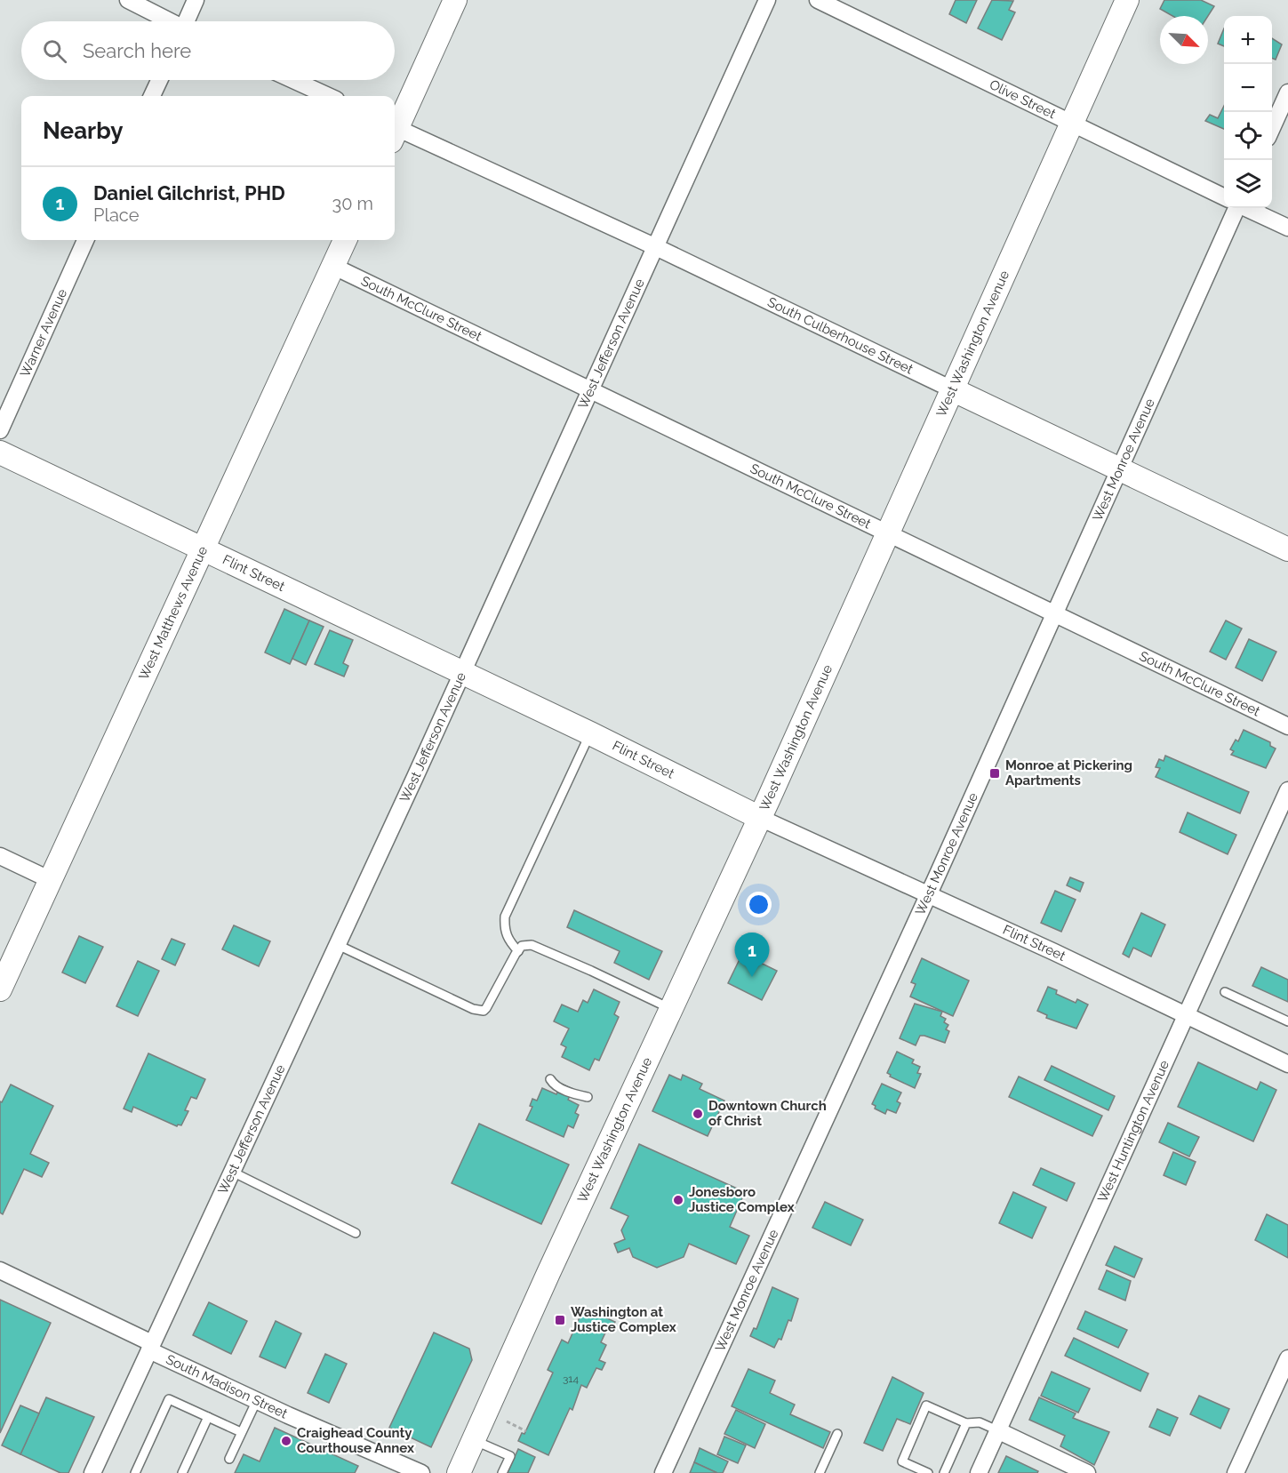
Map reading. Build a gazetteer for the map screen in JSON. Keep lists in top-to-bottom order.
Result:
{
  "streets": {
    "street": [
      "Olive Street",
      "South McClure Street",
      "Warner Avenue",
      "South Culberhouse Street",
      "West Washington Avenue",
      "West Jefferson Avenue",
      "West Monroe Avenue",
      "Flint Street",
      "West Matthews Avenue",
      "West Huntington Avenue",
      "South Madison Street"
    ]
  },
  "crossings": [
    ["Olive Street", "West Washington Avenue"],
    ["South McClure Street", "West Washington Avenue"],
    ["South McClure Street", "West Jefferson Avenue"],
    ["South McClure Street", "West Monroe Avenue"],
    ["South McClure Street", "West Matthews Avenue"],
    ["South Culberhouse Street", "West Washington Avenue"],
    ["South Culberhouse Street", "West Jefferson Avenue"],
    ["South Culberhouse Street", "West Monroe Avenue"],
    ["West Washington Avenue", "Flint Street"],
    ["West Jefferson Avenue", "Flint Street"],
    ["West Jefferson Avenue", "South Madison Street"],
    ["West Monroe Avenue", "Flint Street"],
    ["Flint Street", "West Matthews Avenue"],
    ["Flint Street", "West Huntington Avenue"]
  ],
  "places": {
    "transit": ["Monroe at Pickering Apartments", "Washington at Justice Complex"],
    "other": ["Downtown Church of Christ", "Jonesboro Justice Complex", "Craighead County Courthouse Annex"]
  },
  "house_numbers": ["314"],
  "north": "bottom right",
  "page": {
    "map_buttons": ["+", "−"],
    "search": "Search here",
    "heading": "Nearby",
    "list": [
      {
        "mark": "1",
        "name": "Daniel Gilchrist, PHD",
        "note": "Place",
        "value": "30 m"
      }
    ],
    "pins": "1"
  }
}
